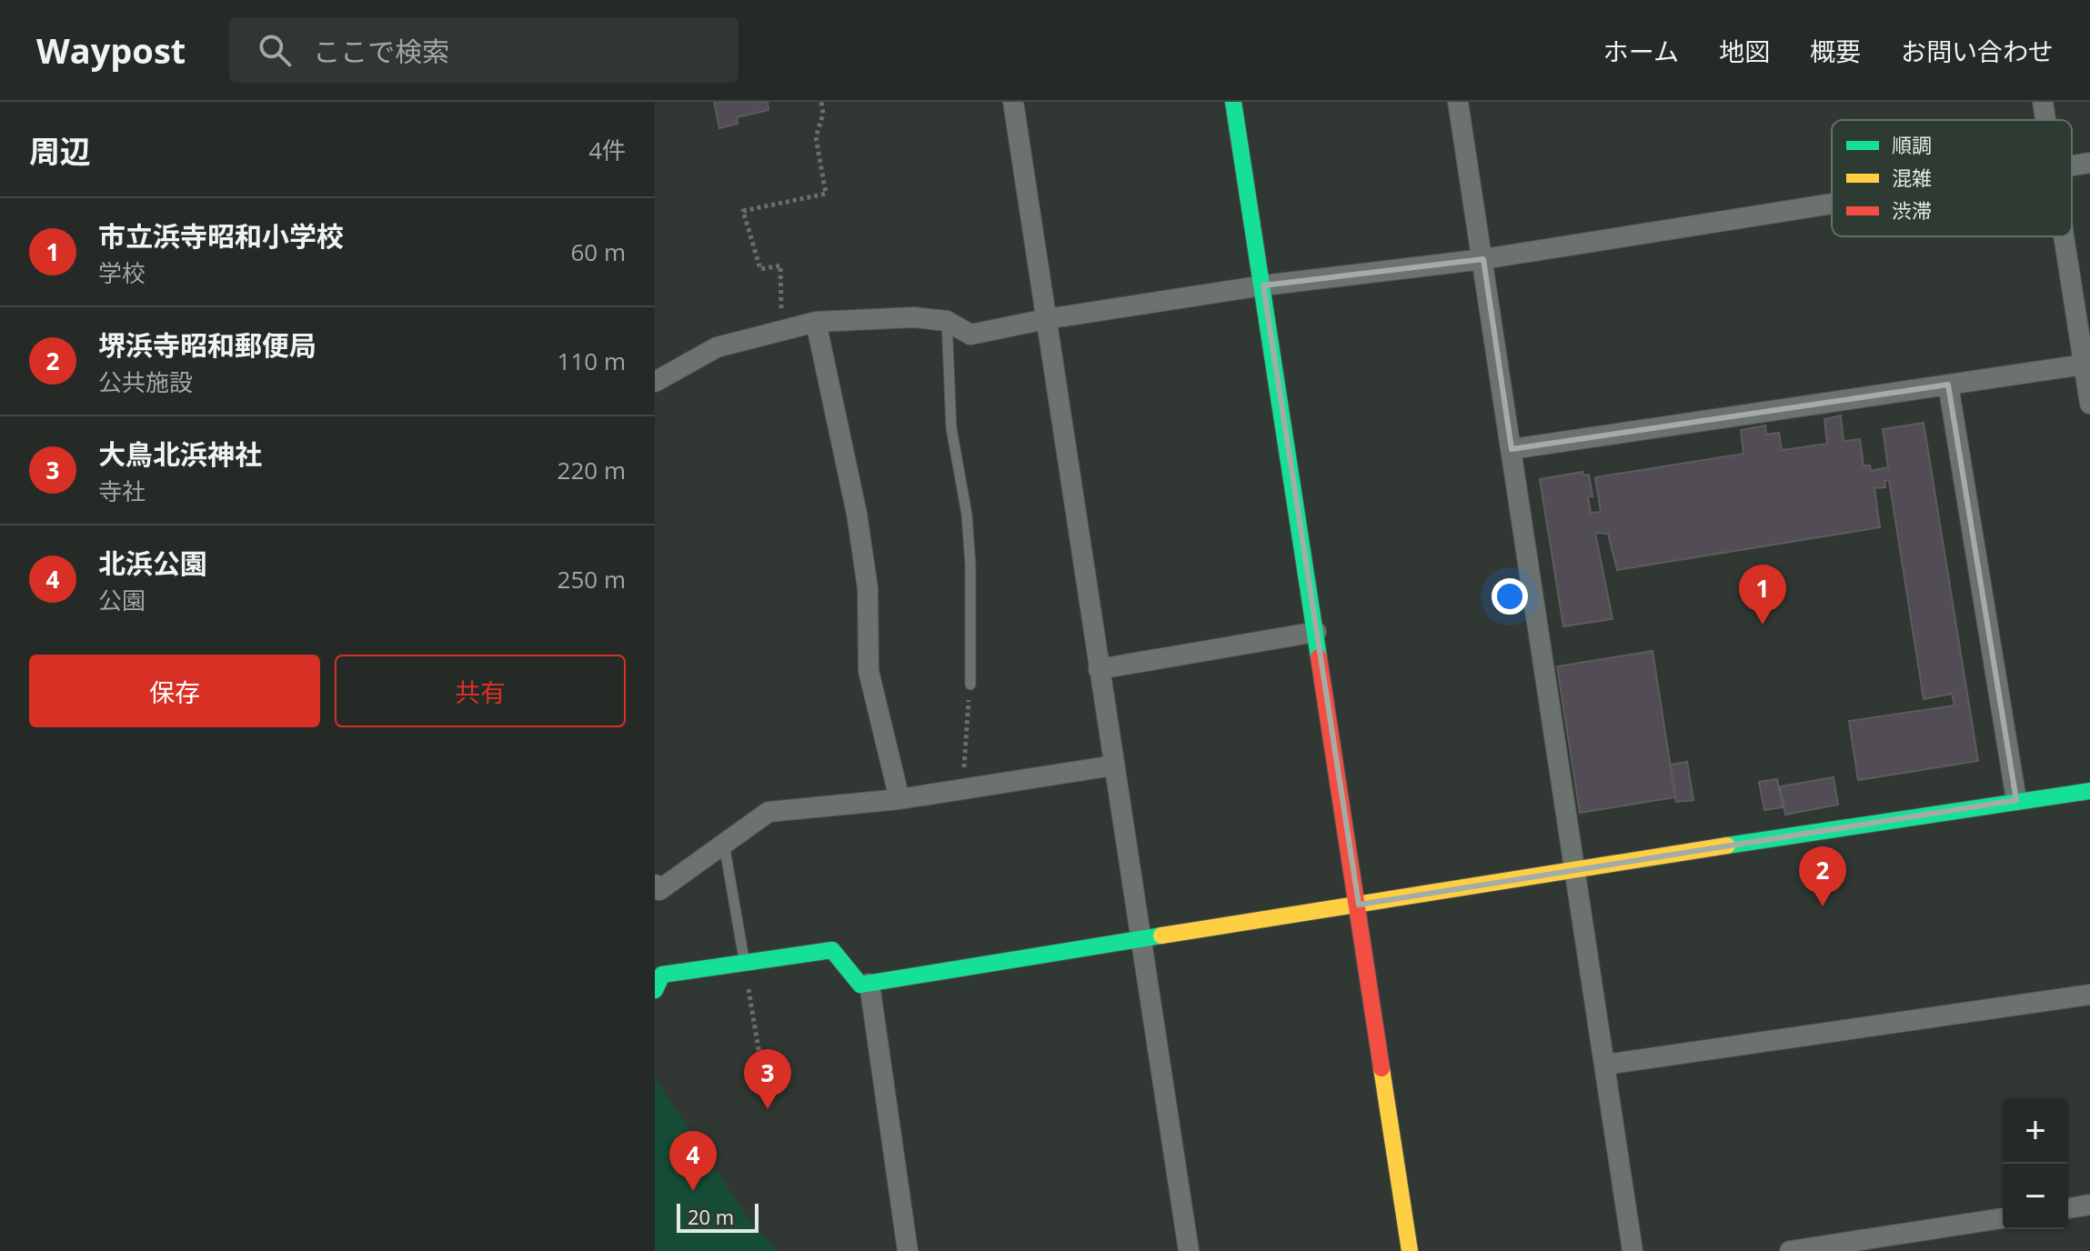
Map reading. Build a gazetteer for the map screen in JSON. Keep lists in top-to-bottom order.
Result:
{
  "legend": ["順調", "混雑", "渋滞"],
  "scale_bar": "20 m",
  "page": {
    "header": "Waypost",
    "search": "ここで検索",
    "nav": [
      "ホーム",
      "地図",
      "概要",
      "お問い合わせ"
    ],
    "heading": ["周辺", "4件"],
    "list": [
      {
        "mark": "1",
        "name": "市立浜寺昭和小学校",
        "note": "学校",
        "value": "60 m"
      },
      {
        "mark": "2",
        "name": "堺浜寺昭和郵便局",
        "note": "公共施設",
        "value": "110 m"
      },
      {
        "mark": "3",
        "name": "大鳥北浜神社",
        "note": "寺社",
        "value": "220 m"
      },
      {
        "mark": "4",
        "name": "北浜公園",
        "note": "公園",
        "value": "250 m"
      }
    ],
    "pins": [
      "1",
      "2",
      "3",
      "4"
    ],
    "buttons": ["保存", "共有"],
    "map_buttons": ["+", "−"],
    "scale": "20 m"
  }
}
